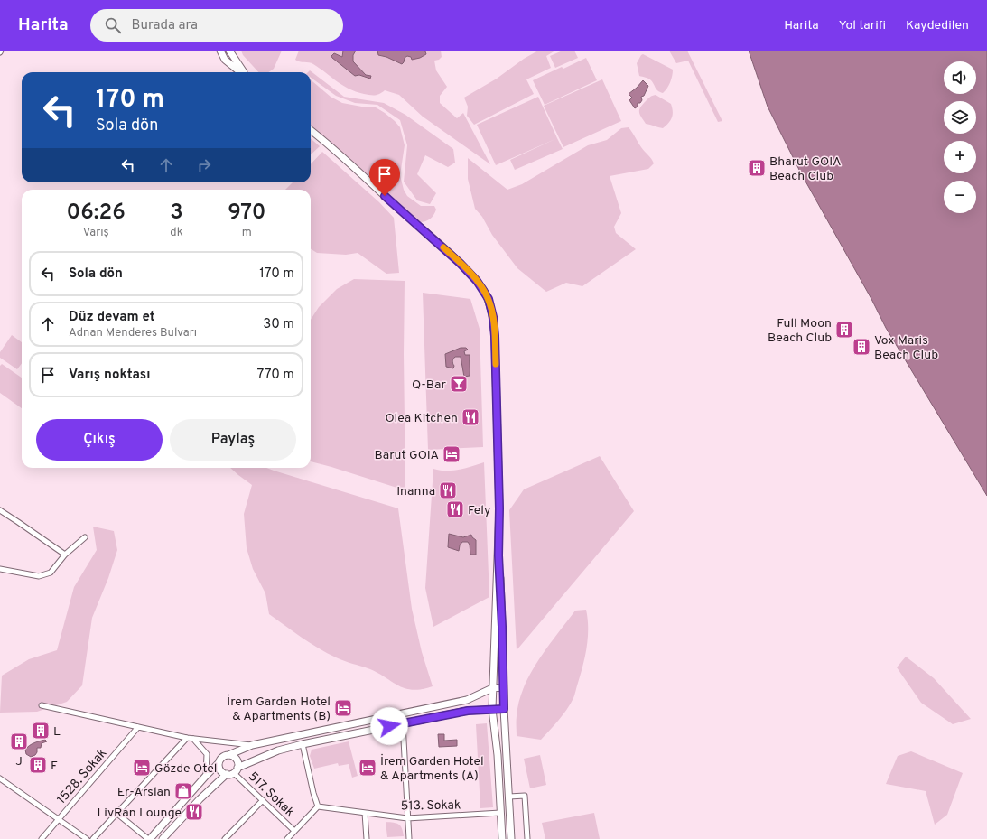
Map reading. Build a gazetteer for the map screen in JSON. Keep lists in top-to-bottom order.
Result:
{
  "streets": {
    "street": ["1528. Sokak", "517. Sokak", "513. Sokak"]
  },
  "places": {
    "building": [
      "Bharut GOIA Beach Club",
      "Full Moon Beach Club",
      "Vox Maris Beach Club",
      "L",
      "J",
      "E"
    ],
    "bar": ["Q-Bar"],
    "restaurant": [
      "Olea Kitchen",
      "Inanna",
      "Fely",
      "LivRan Lounge"
    ],
    "hotel": [
      "Barut GOIA",
      "İrem Garden Hotel & Apartments (B)",
      "Gözde Otel",
      "İrem Garden Hotel & Apartments (A)"
    ],
    "shop": ["Er-Arslan"]
  },
  "page": {
    "header": "Harita",
    "search": "Burada ara",
    "nav": ["Harita", "Yol tarifi", "Kaydedilen"],
    "map_buttons": ["+", "−"],
    "turn": ["170 m", "Sola dön"],
    "eta": [
      "06:26",
      "Varış",
      "3",
      "dk",
      "970",
      "m"
    ],
    "list": [
      {
        "name": "Sola dön",
        "value": "170 m"
      },
      {
        "name": "Düz devam et",
        "note": "Adnan Menderes Bulvarı",
        "value": "30 m"
      },
      {
        "name": "Varış noktası",
        "value": "770 m"
      }
    ],
    "buttons": ["Çıkış", "Paylaş"]
  }
}
